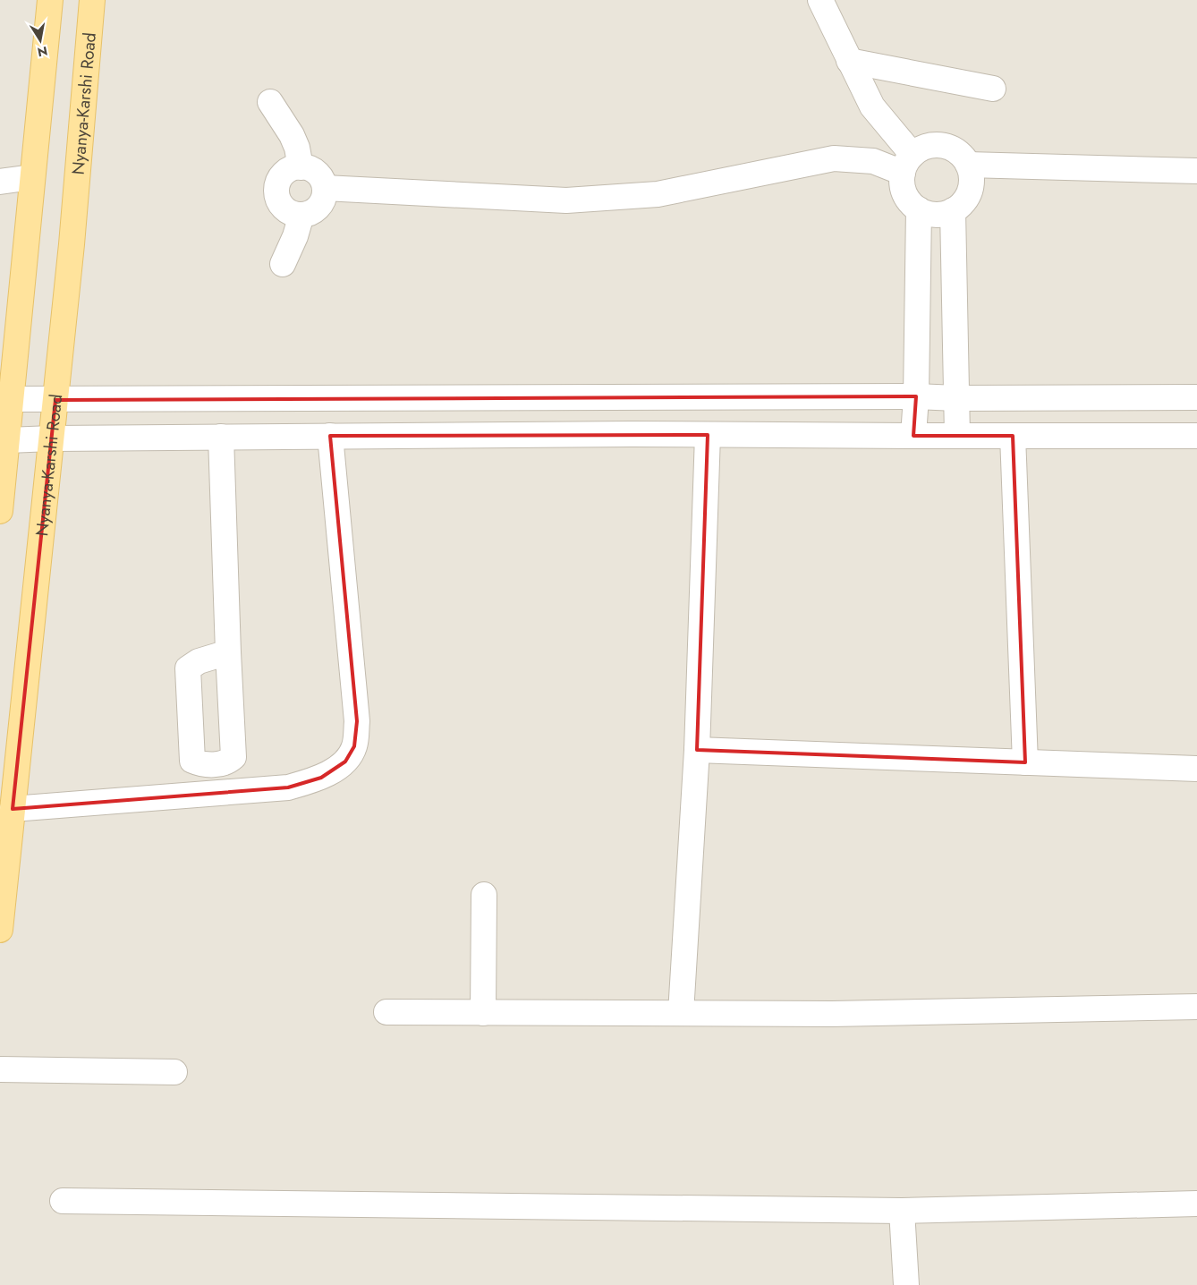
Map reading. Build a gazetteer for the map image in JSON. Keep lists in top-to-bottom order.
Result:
{
  "streets": {
    "main road": ["Nyanya-Karshi Road"]
  },
  "north": "bottom"
}
